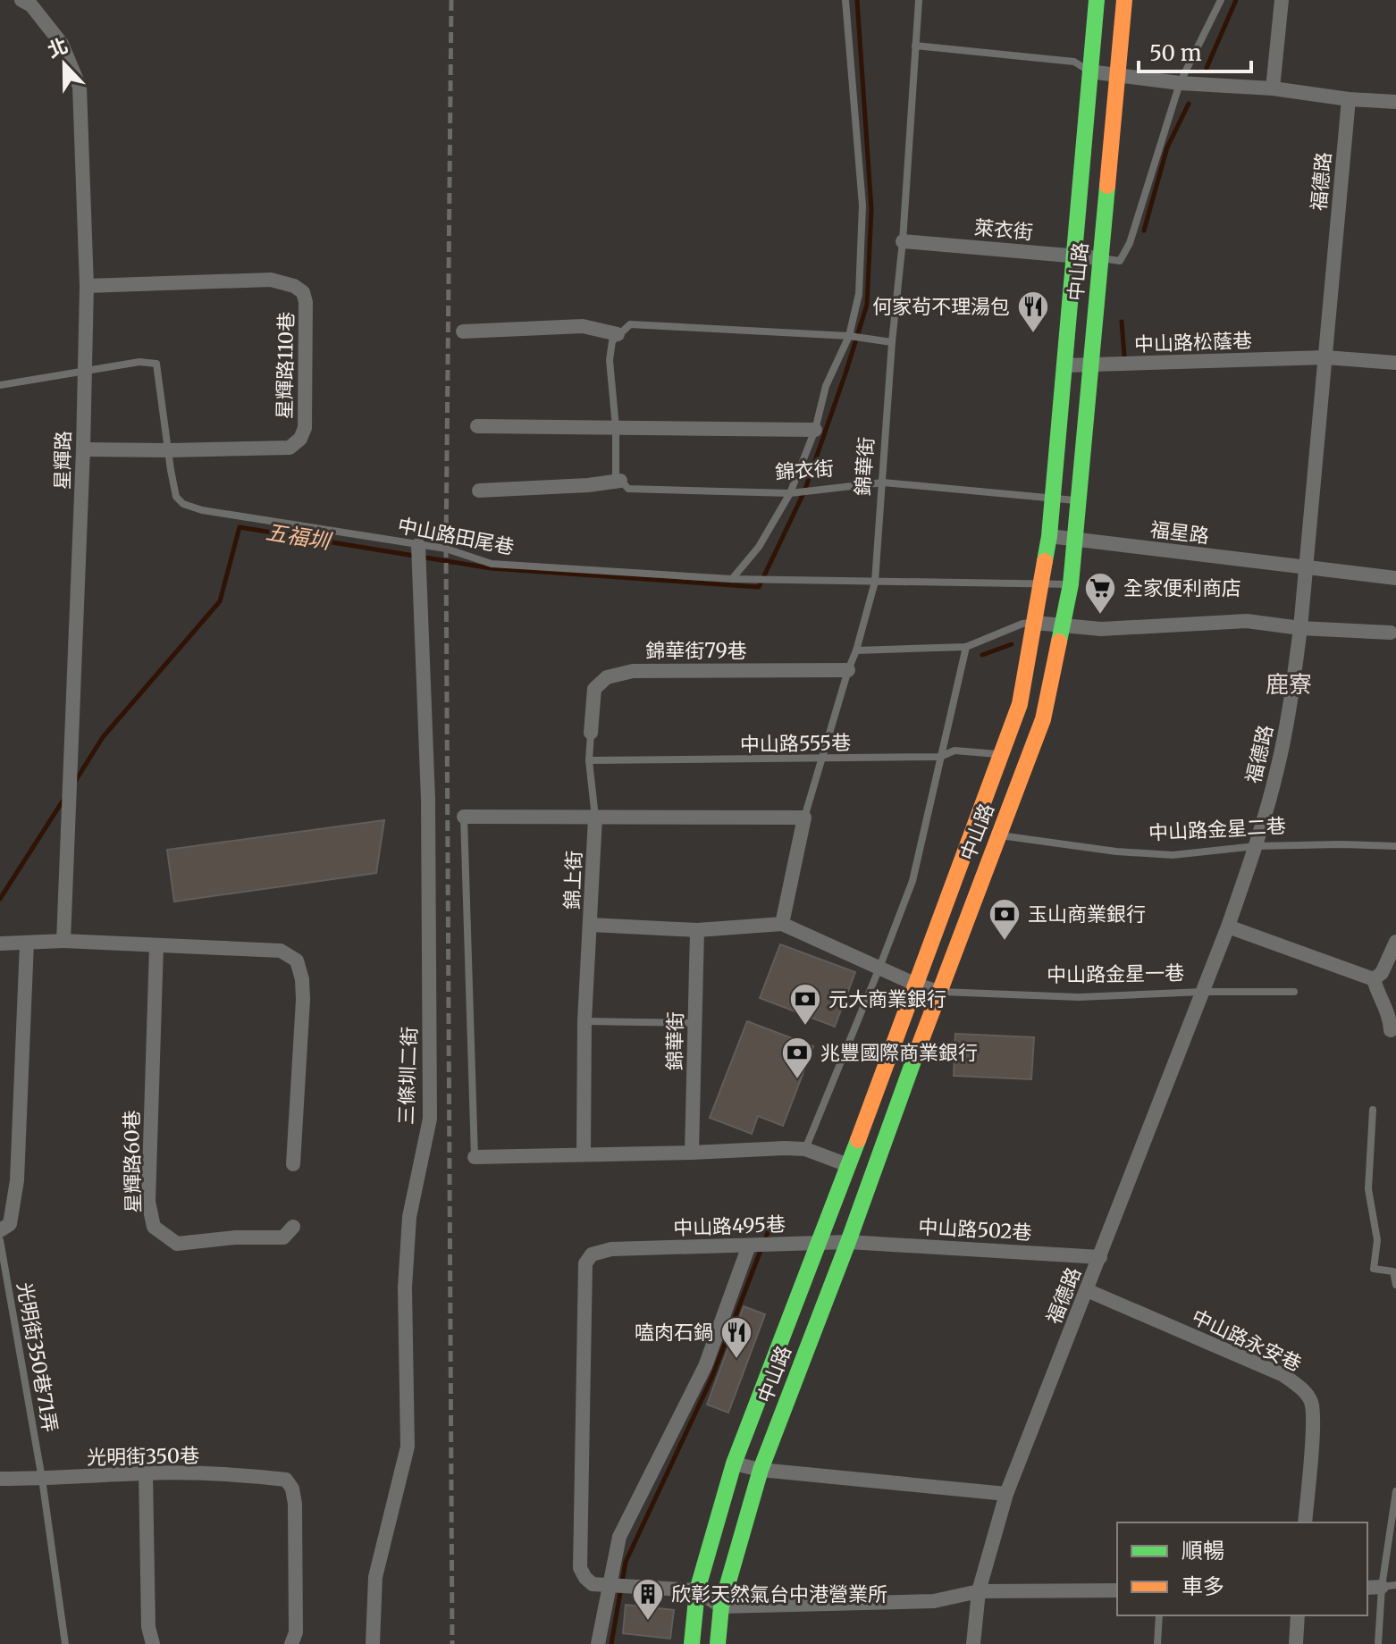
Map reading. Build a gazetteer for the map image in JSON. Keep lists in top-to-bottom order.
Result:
{
  "streets": {
    "street": [
      "福德路",
      "萊衣街",
      "中山路",
      "中山路松蔭巷",
      "星輝路110巷",
      "星輝路",
      "錦華街",
      "錦衣街",
      "福星路",
      "錦華街79巷",
      "錦上街",
      "三條圳二街",
      "星輝路60巷",
      "中山路495巷",
      "中山路502巷",
      "中山路永安巷",
      "光明街350巷"
    ],
    "lane": [
      "中山路田尾巷",
      "中山路555巷",
      "中山路金星二巷",
      "中山路金星一巷",
      "光明街350巷71弄"
    ]
  },
  "crossings": [
    ["福德路", "中山路松蔭巷"],
    ["福德路", "福星路"],
    ["福德路", "中山路金星二巷"],
    ["福德路", "中山路金星一巷"],
    ["福德路", "中山路502巷"],
    ["福德路", "中山路永安巷"],
    ["萊衣街", "中山路"],
    ["萊衣街", "錦華街"],
    ["中山路", "中山路松蔭巷"],
    ["中山路", "錦衣街"],
    ["中山路", "福星路"],
    ["中山路", "中山路田尾巷"],
    ["中山路", "中山路555巷"],
    ["中山路", "中山路金星二巷"],
    ["中山路", "中山路金星一巷"],
    ["中山路", "中山路495巷"],
    ["中山路", "中山路502巷"],
    ["星輝路110巷", "星輝路"],
    ["星輝路110巷", "中山路田尾巷"],
    ["星輝路", "中山路田尾巷"],
    ["錦華街", "錦衣街"],
    ["錦華街", "中山路田尾巷"],
    ["錦華街", "錦華街79巷"],
    ["錦華街", "中山路555巷"],
    ["中山路田尾巷", "三條圳二街"],
    ["中山路495巷", "中山路502巷"],
    ["光明街350巷71弄", "光明街350巷"]
  ],
  "districts": ["鹿寮"],
  "water": ["五福圳"],
  "places": {
    "restaurant": ["何家茍不理湯包", "嗑肉石鍋"],
    "supermarket": ["全家便利商店"],
    "bank": ["玉山商業銀行", "元大商業銀行", "兆豐國際商業銀行"],
    "building": ["欣彰天然氣台中港營業所"]
  },
  "legend": ["順暢", "車多"],
  "scale_bar": "50 m",
  "north": "top"
}
